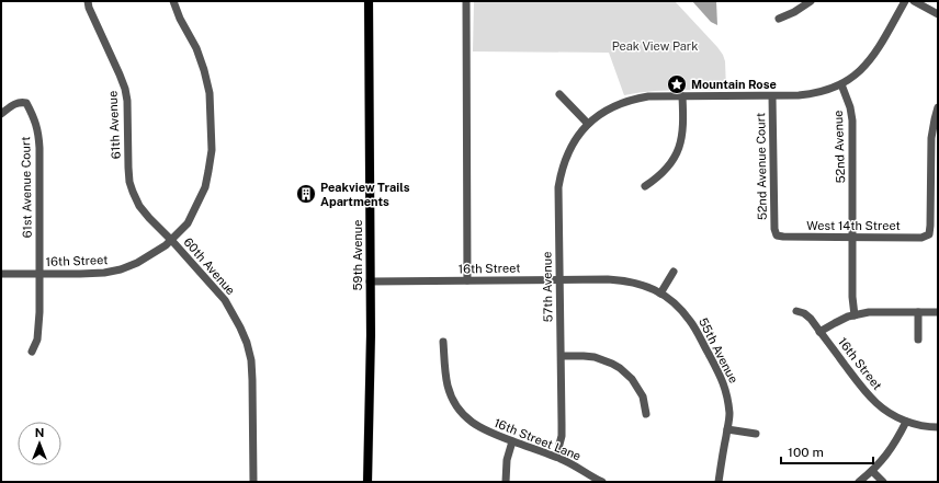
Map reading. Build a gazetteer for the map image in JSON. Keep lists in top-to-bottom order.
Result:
{
  "streets": {
    "main road": ["59th Avenue"],
    "street": [
      "61th Avenue",
      "52nd Avenue",
      "52nd Avenue Court",
      "61st Avenue Court",
      "West 14th Street",
      "16th Street",
      "60th Avenue",
      "57th Avenue",
      "55th Avenue",
      "16th Street Lane"
    ]
  },
  "crossings": [
    ["61th Avenue", "16th Street"],
    ["61th Avenue", "60th Avenue"],
    ["52nd Avenue", "West 14th Street"],
    ["52nd Avenue", "57th Avenue"],
    ["52nd Avenue Court", "West 14th Street"],
    ["52nd Avenue Court", "57th Avenue"],
    ["61st Avenue Court", "16th Street"],
    ["59th Avenue", "16th Street"],
    ["16th Street", "60th Avenue"],
    ["16th Street", "57th Avenue"],
    ["16th Street", "55th Avenue"],
    ["57th Avenue", "16th Street Lane"]
  ],
  "parks": ["Peak View Park"],
  "places": {
    "place": ["Mountain Rose"],
    "building": ["Peakview Trails Apartments"]
  },
  "scale_bar": "100 m",
  "north": "top"
}
